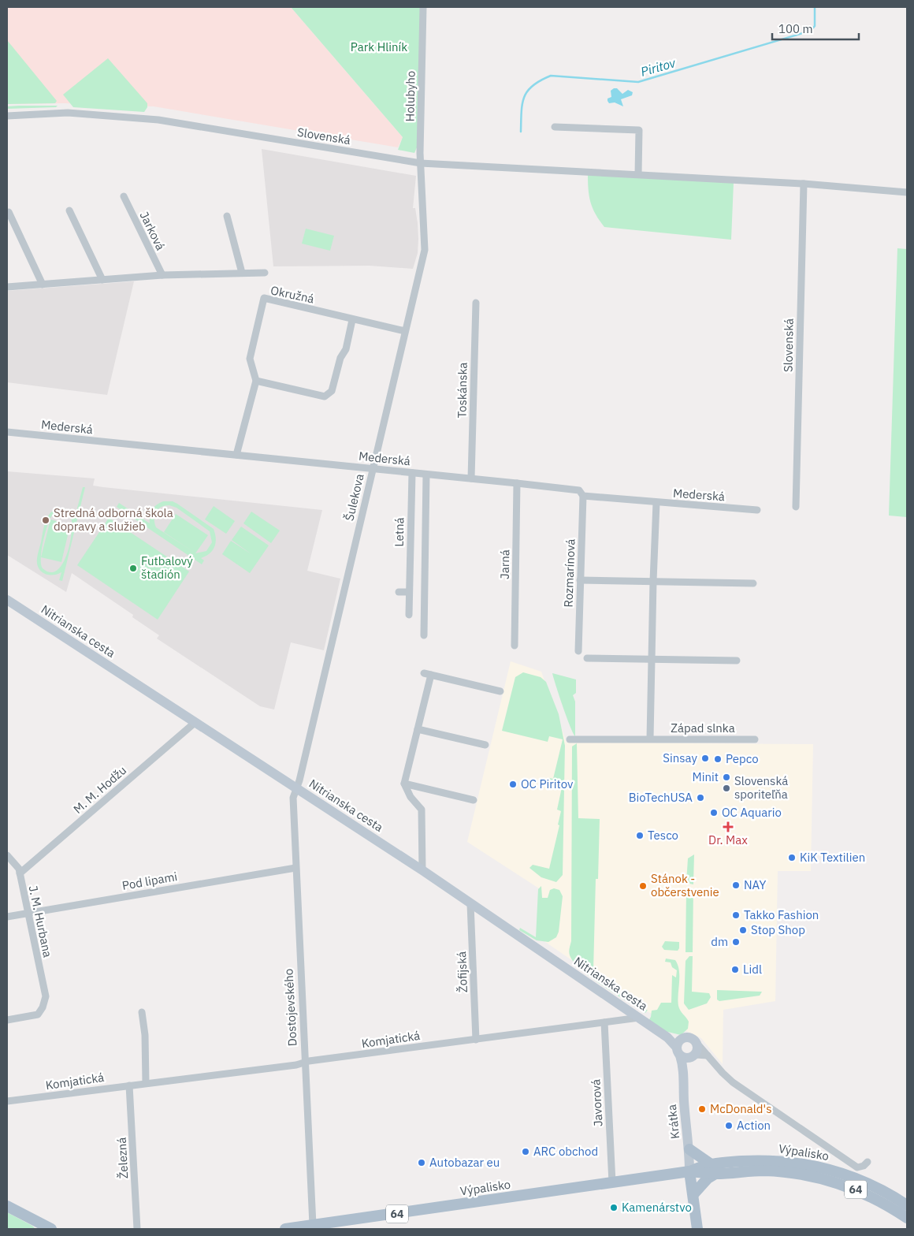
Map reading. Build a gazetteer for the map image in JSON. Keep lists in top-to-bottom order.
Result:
{
  "streets": {
    "main road": [
      "Nitrianska cesta",
      "Krátka",
      "Výpalisko",
      "64"
    ],
    "street": [
      "Holubyho",
      "Slovenská",
      "Jarková",
      "Okružná",
      "Toskánska",
      "Mederská",
      "Šulekova",
      "Letná",
      "Jarná",
      "Rozmarínová",
      "Západ slnka",
      "M. M. Hodžu",
      "Pod lipami",
      "J. M. Hurbana",
      "Žofijská",
      "Dostojevského",
      "Komjatická",
      "Javorová",
      "Železná"
    ]
  },
  "crossings": [
    ["Holubyho", "Slovenská"],
    ["Holubyho", "Šulekova"],
    ["Slovenská", "Šulekova"],
    ["Okružná", "Šulekova"],
    ["Toskánska", "Mederská"],
    ["Mederská", "Šulekova"],
    ["Mederská", "Letná"],
    ["Mederská", "Jarná"],
    ["Mederská", "Rozmarínová"],
    ["Šulekova", "Nitrianska cesta"],
    ["Šulekova", "Dostojevského"],
    ["Nitrianska cesta", "M. M. Hodžu"],
    ["Nitrianska cesta", "Žofijská"],
    ["Nitrianska cesta", "Dostojevského"],
    ["Nitrianska cesta", "Komjatická"],
    ["Nitrianska cesta", "Krátka"],
    ["M. M. Hodžu", "J. M. Hurbana"],
    ["Pod lipami", "J. M. Hurbana"],
    ["Pod lipami", "Dostojevského"],
    ["Žofijská", "Komjatická"],
    ["Dostojevského", "Komjatická"],
    ["Dostojevského", "Výpalisko"],
    ["Komjatická", "Javorová"],
    ["Komjatická", "Železná"],
    ["Javorová", "Výpalisko"],
    ["Krátka", "Výpalisko"]
  ],
  "water": ["Piritov"],
  "parks": ["Park Hliník"],
  "places": {
    "other": [
      "Stredná odborná škola dopravy a služieb",
      "Futbalový štadión",
      "Sinsay",
      "Pepco",
      "Minit",
      "OC Piritov",
      "Slovenská sporiteľňa",
      "BioTechUSA",
      "OC Aquario",
      "Tesco",
      "KiK Textilien",
      "NAY",
      "Stánok - občerstvenie",
      "Takko Fashion",
      "Stop Shop",
      "dm",
      "Lidl",
      "McDonald's",
      "Action",
      "ARC obchod",
      "Autobazar eu",
      "Kamenárstvo"
    ],
    "health": ["Dr. Max"]
  },
  "scale_bar": "100 m"
}
